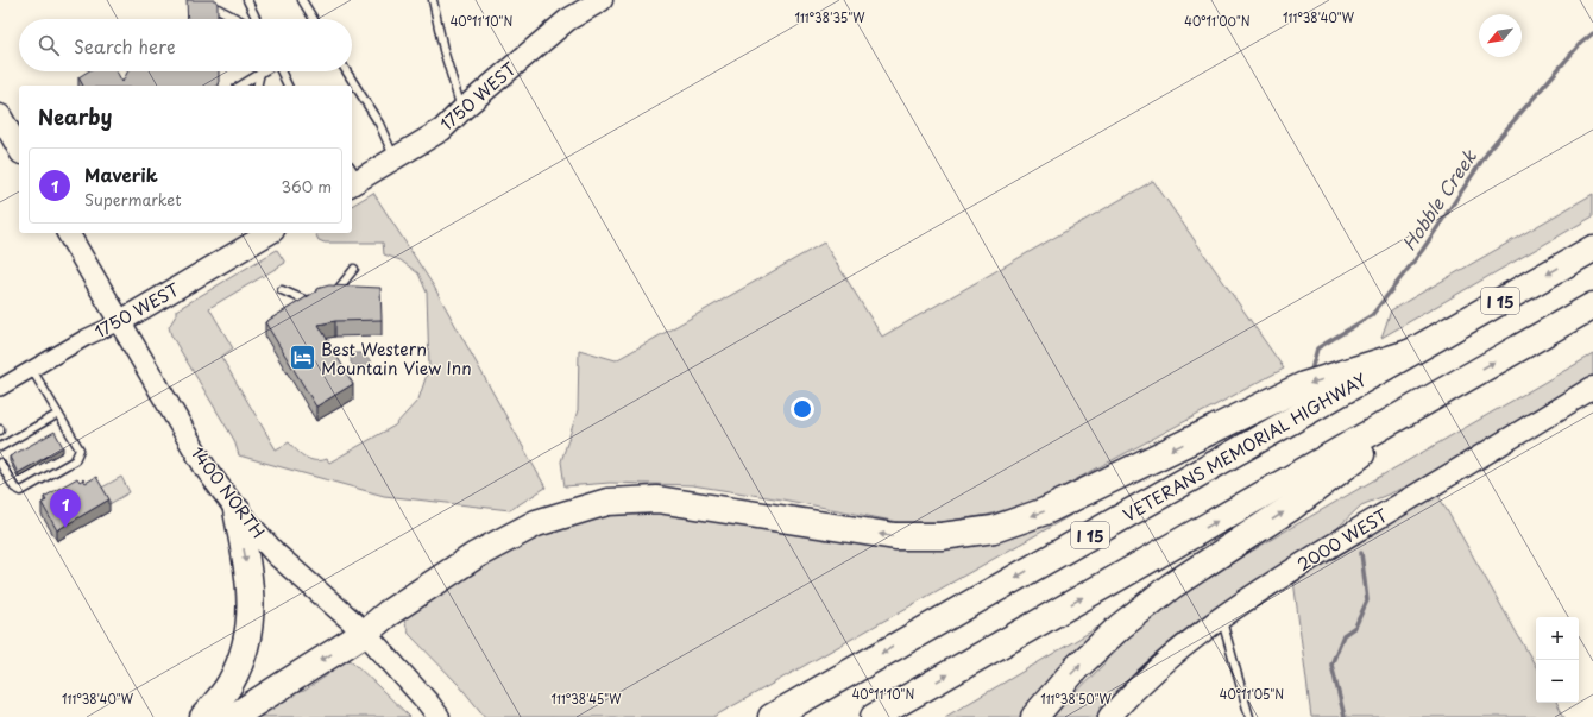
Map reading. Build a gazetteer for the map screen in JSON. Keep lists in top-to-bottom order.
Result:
{
  "streets": {
    "highway": ["I 15", "VETERANS MEMORIAL HIGHWAY"],
    "street": ["1750 WEST", "1400 NORTH", "2000 WEST"]
  },
  "crossings": [
    ["1750 WEST", "1400 NORTH"]
  ],
  "water": ["Hobble Creek"],
  "places": {
    "hotel": ["Best Western Mountain View Inn"]
  },
  "north": "bottom left",
  "page": {
    "search": "Search here",
    "heading": "Nearby",
    "list": [
      {
        "mark": "1",
        "name": "Maverik",
        "note": "Supermarket",
        "value": "360 m"
      }
    ],
    "pins": "1",
    "map_buttons": ["+", "−"]
  },
  "coordinates": [
    "111°38'35\"W",
    "111°38'40\"W",
    "40°11'10\"N",
    "40°11'00\"N",
    "40°11'05\"N",
    "111°38'45\"W",
    "111°38'50\"W"
  ]
}
